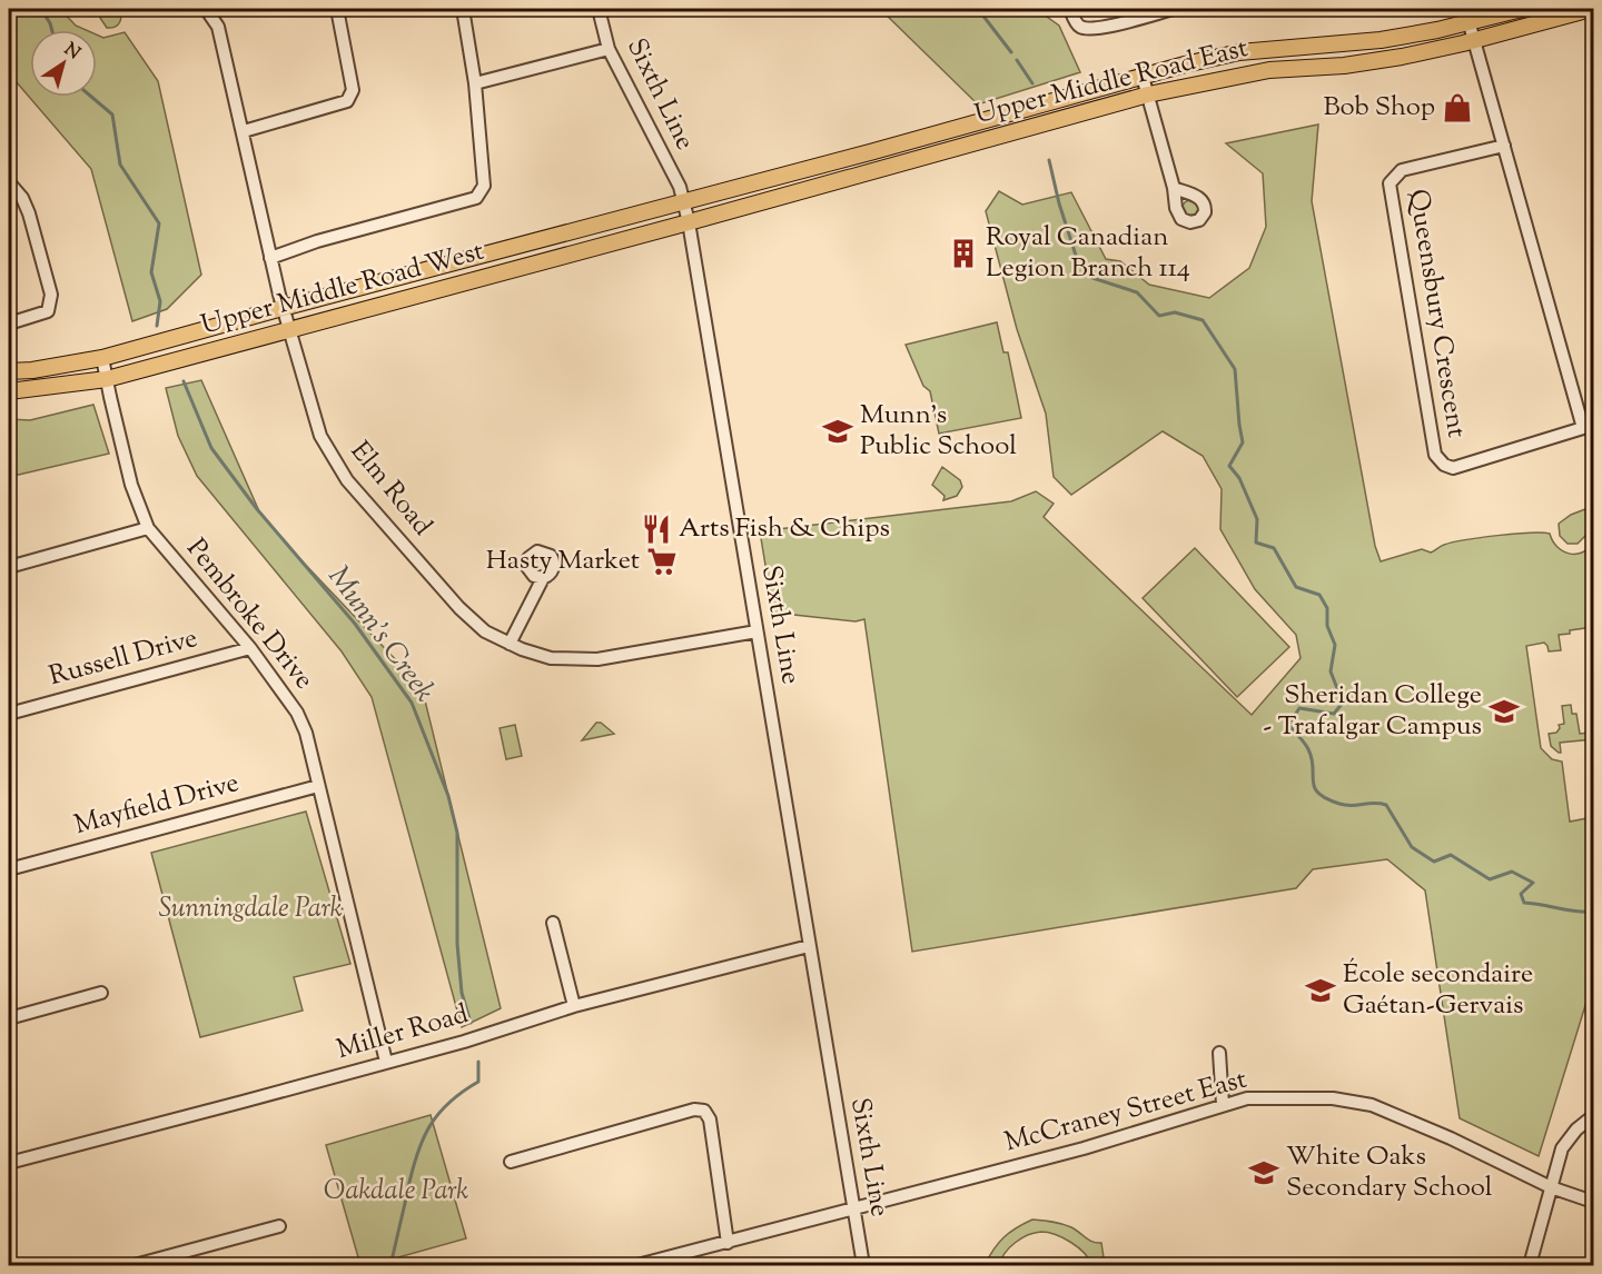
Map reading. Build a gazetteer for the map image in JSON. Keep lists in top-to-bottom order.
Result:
{
  "streets": {
    "main road": ["Upper Middle Road East", "Upper Middle Road West"],
    "street": [
      "Sixth Line",
      "Queensbury Crescent",
      "Elm Road",
      "Pembroke Drive",
      "Russell Drive",
      "Mayfield Drive",
      "Miller Road",
      "McCraney Street East"
    ]
  },
  "crossings": [
    ["Upper Middle Road East", "Sixth Line"],
    ["Upper Middle Road East", "Upper Middle Road West"],
    ["Sixth Line", "Upper Middle Road West"],
    ["Sixth Line", "Elm Road"],
    ["Sixth Line", "Miller Road"],
    ["Sixth Line", "McCraney Street East"],
    ["Upper Middle Road West", "Elm Road"],
    ["Upper Middle Road West", "Pembroke Drive"],
    ["Pembroke Drive", "Russell Drive"],
    ["Pembroke Drive", "Mayfield Drive"],
    ["Pembroke Drive", "Miller Road"]
  ],
  "water": ["Munn's Creek"],
  "parks": ["Sunningdale Park", "Oakdale Park"],
  "places": {
    "shop": ["Bob Shop"],
    "building": ["Royal Canadian Legion Branch 114"],
    "school or university": [
      "Munn's Public School",
      "Sheridan College - Trafalgar Campus",
      "École secondaire Gaétan-Gervais",
      "White Oaks Secondary School"
    ],
    "restaurant": ["Arts Fish & Chips"],
    "supermarket": ["Hasty Market"]
  },
  "north": "top right"
}
